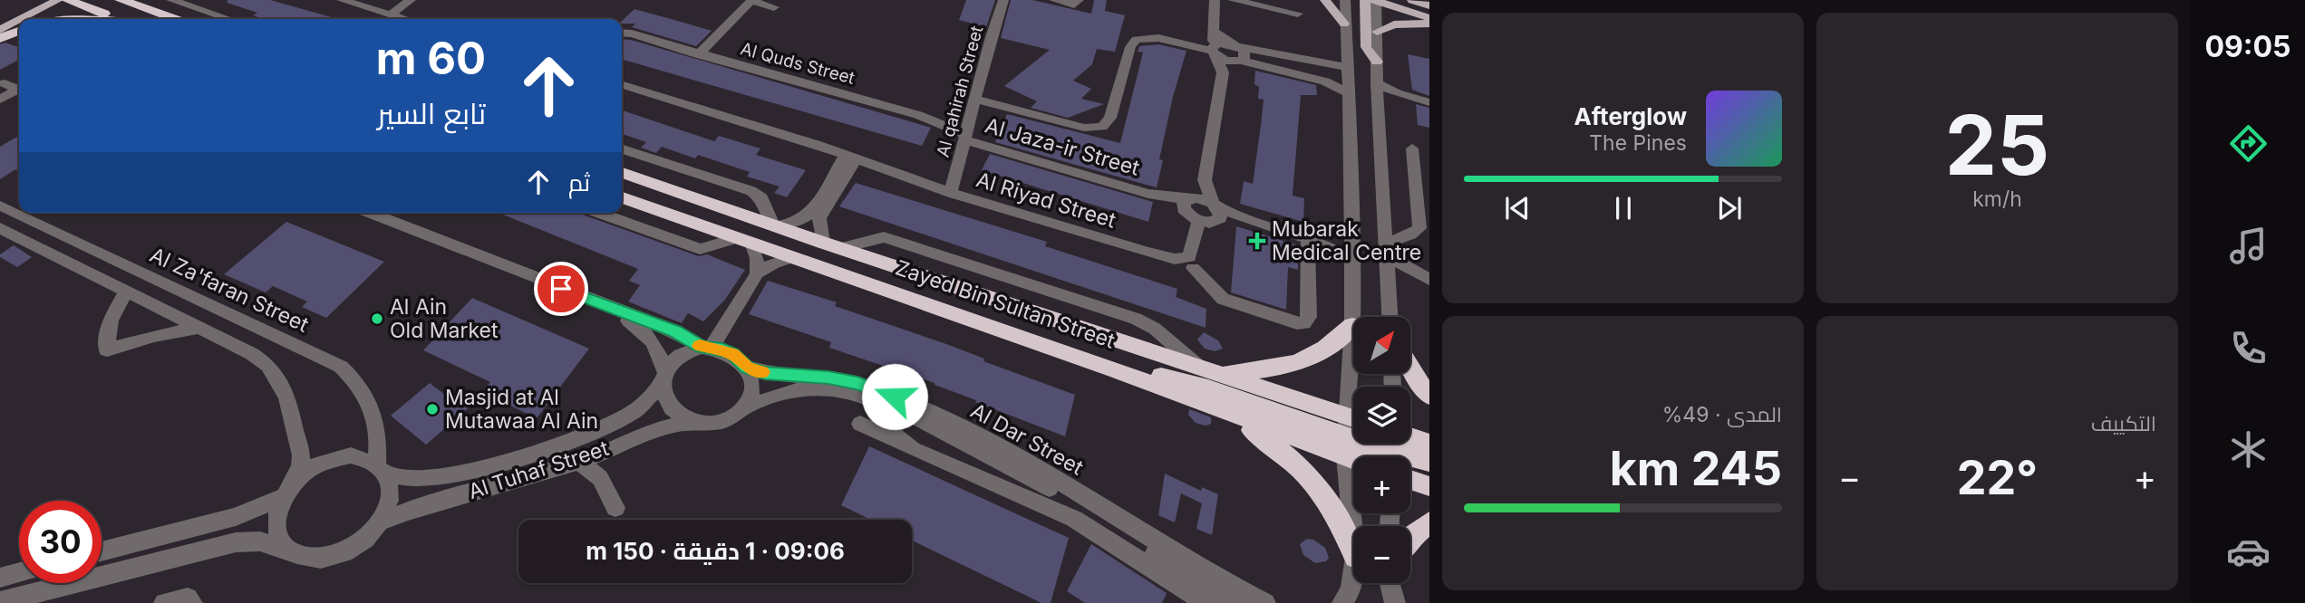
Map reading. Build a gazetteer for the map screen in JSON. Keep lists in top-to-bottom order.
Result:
{
  "streets": {
    "highway": ["Zayed Bin Sultan Street"],
    "street": [
      "Al Quds Street",
      "Al qahirah Street",
      "Al Jaza-ir Street",
      "Al Riyad Street",
      "Al Za'faran Street",
      "Al Dar Street",
      "Al Tuhaf Street"
    ]
  },
  "crossings": [
    ["Al Quds Street", "Al qahirah Street"],
    ["Al Quds Street", "Al Jaza-ir Street"],
    ["Al qahirah Street", "Al Jaza-ir Street"],
    ["Al qahirah Street", "Al Riyad Street"],
    ["Al Za'faran Street", "Al Tuhaf Street"],
    ["Al Dar Street", "Al Tuhaf Street"]
  ],
  "places": {
    "health": ["Mubarak Medical Centre"],
    "other": ["Al Ain Old Market", "Masjid at Al Mutawaa Al Ain"]
  },
  "north": "top right",
  "page": {
    "tabs": "09:05",
    "tile": [
      ["25", "km/h"],
      "التكييف",
      ["المدى · 49%", "245 km"]
    ],
    "turn": ["60 m", "تابع السير"],
    "song": ["Afterglow", "The Pines"],
    "then": "ثم",
    "map_buttons": ["+", "−"],
    "heat": ["−", "22°", "+"],
    "limit": "30",
    "trip": "09:06 · 1 دقيقة · 150 m"
  }
}
